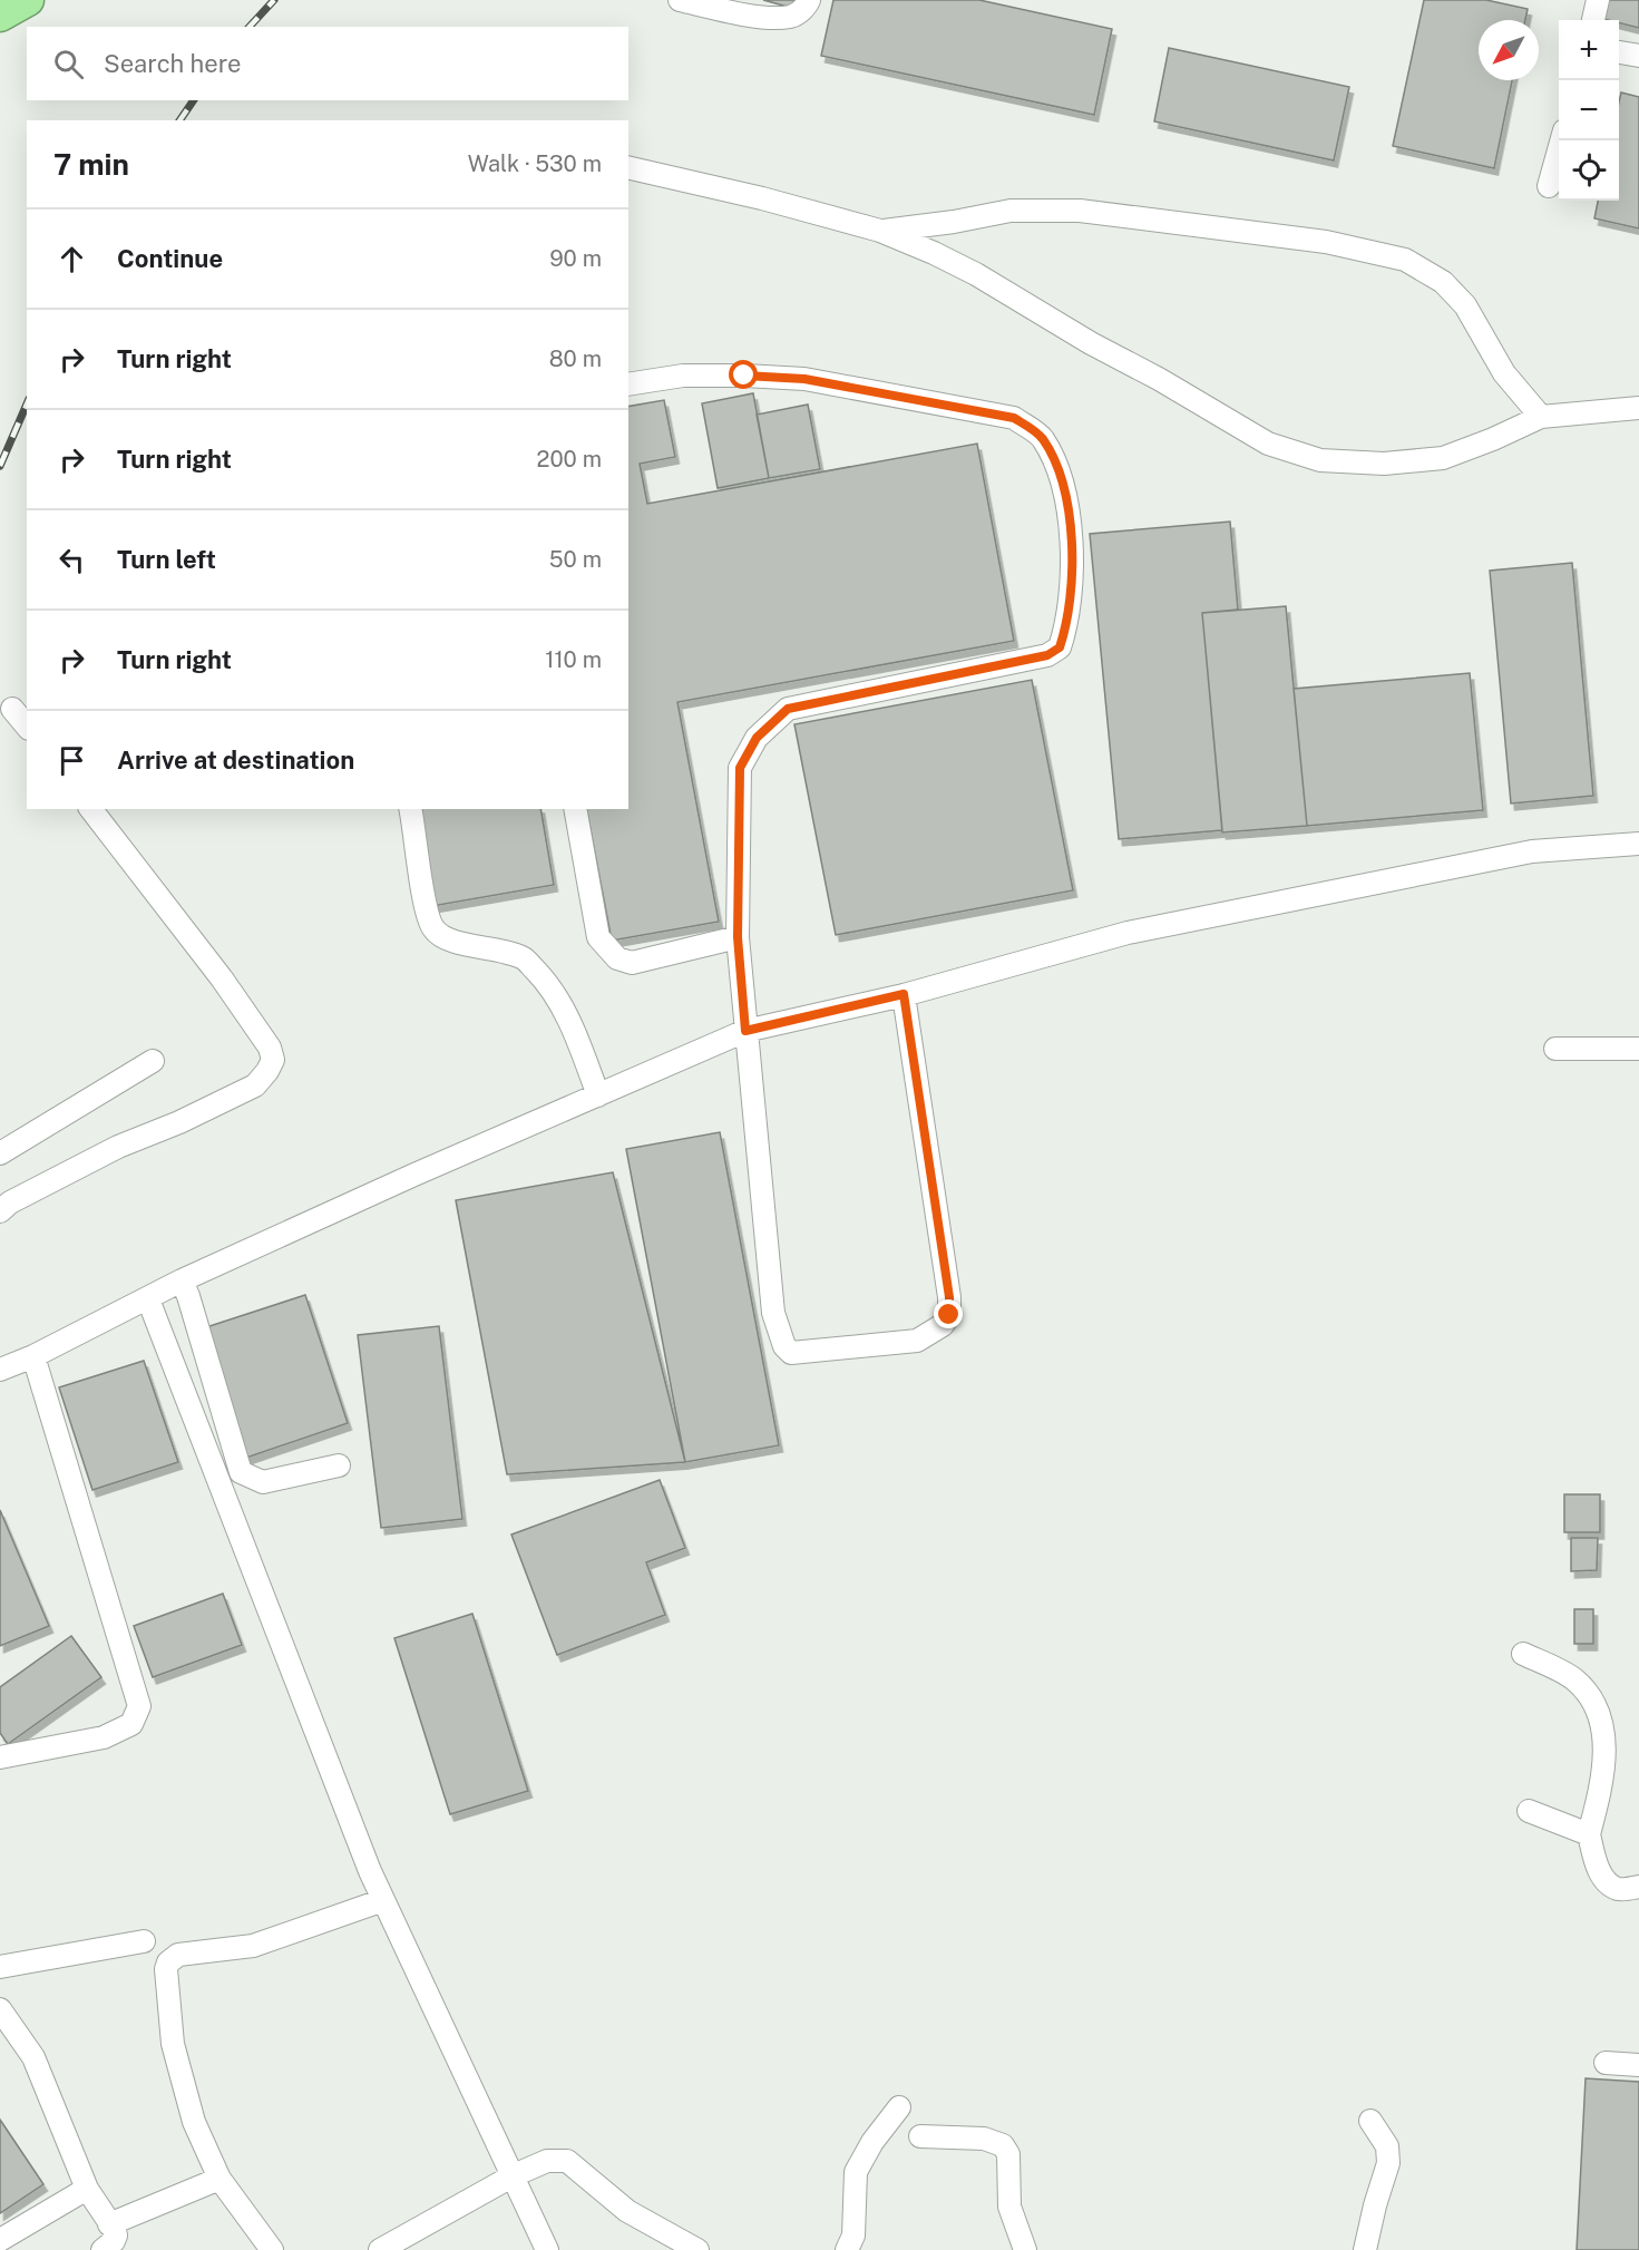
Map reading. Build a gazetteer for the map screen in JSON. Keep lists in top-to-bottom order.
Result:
{
  "north": "bottom left",
  "page": {
    "map_buttons": ["+", "−"],
    "search": "Search here",
    "heading": ["7 min", "Walk · 530 m"],
    "list": [
      ["Continue", "90 m"],
      ["Turn right", "80 m"],
      ["Turn right", "200 m"],
      ["Turn left", "50 m"],
      ["Turn right", "110 m"],
      "Arrive at destination"
    ]
  }
}
